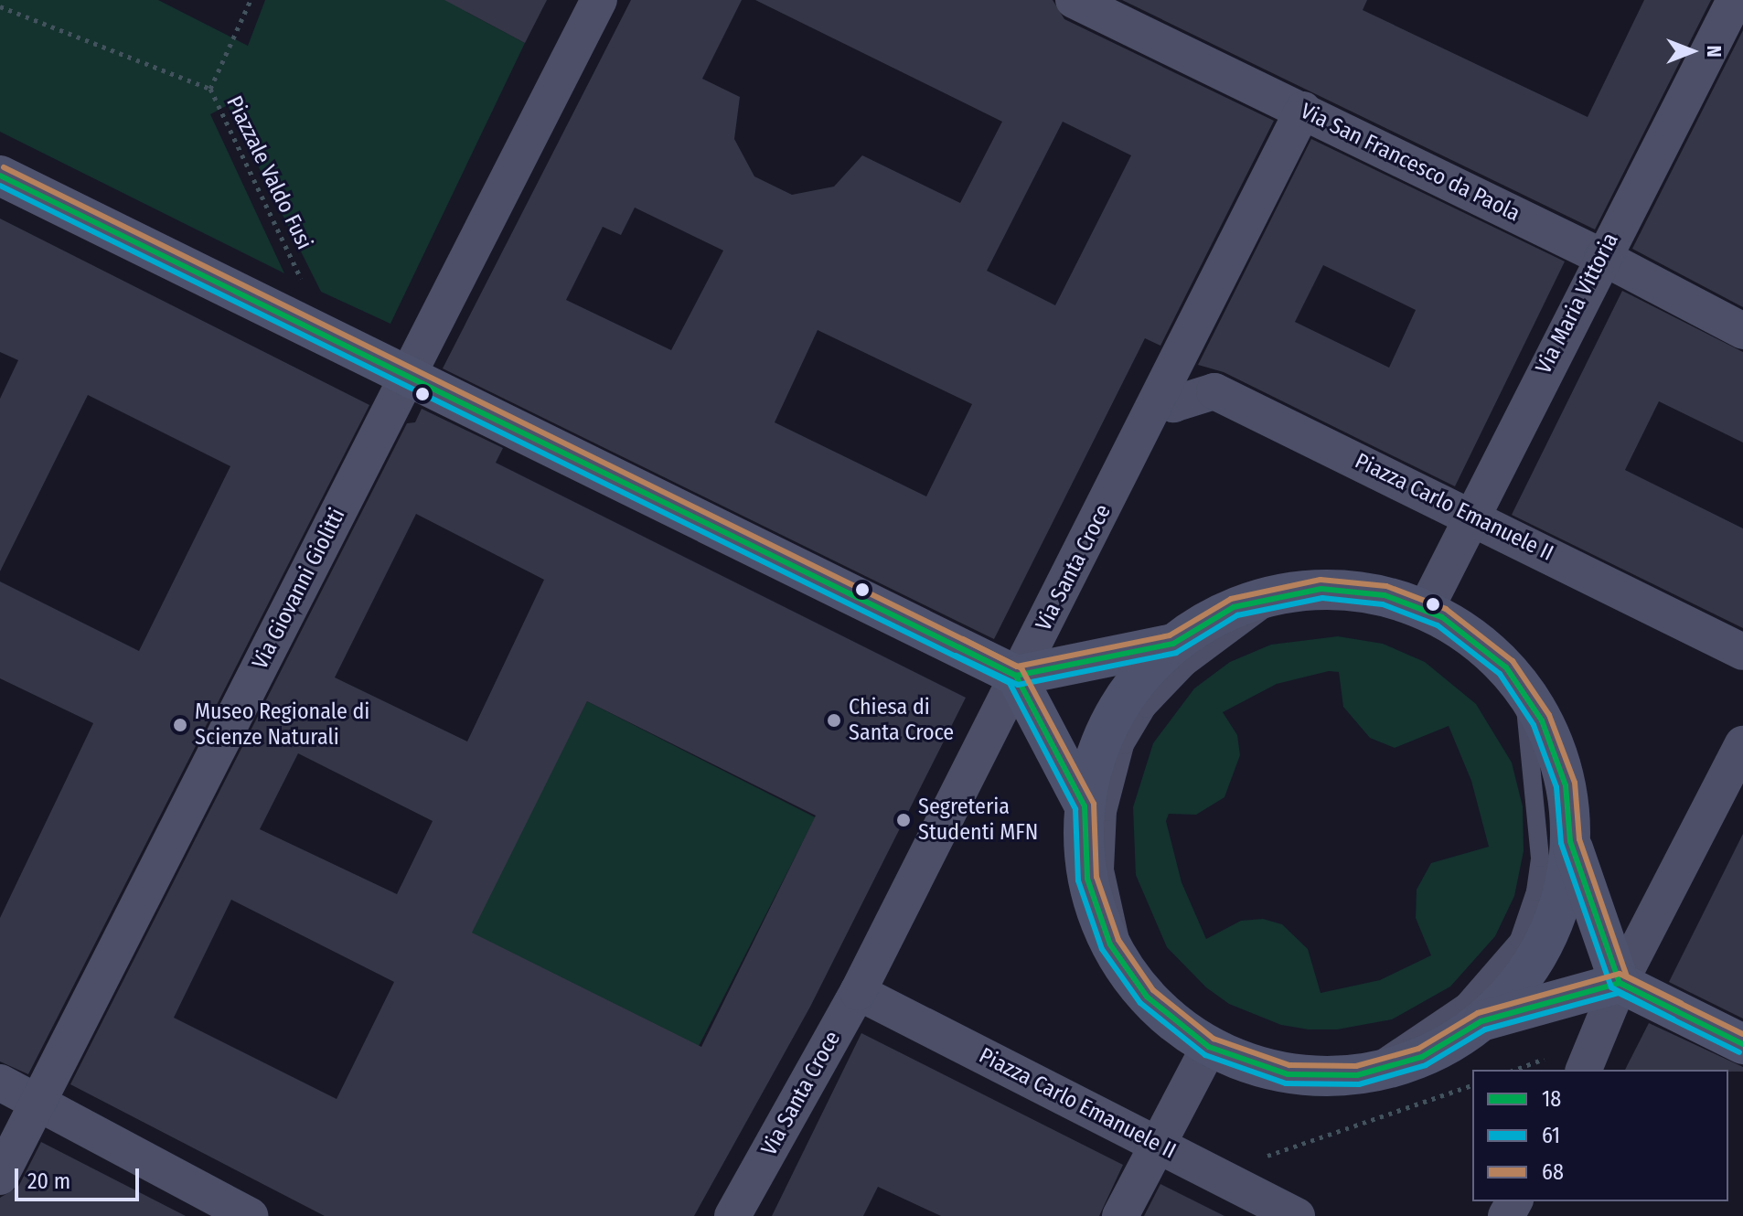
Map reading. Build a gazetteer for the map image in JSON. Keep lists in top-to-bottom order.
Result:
{
  "streets": {
    "street": [
      "Via San Francesco da Paola",
      "Via Maria Vittoria",
      "Piazza Carlo Emanuele II",
      "Via Santa Croce",
      "Via Giovanni Giolitti"
    ],
    "path": ["Piazzale Valdo Fusi"]
  },
  "crossings": [
    ["Via San Francesco da Paola", "Via Maria Vittoria"],
    ["Via San Francesco da Paola", "Via Santa Croce"],
    ["Via Maria Vittoria", "Piazza Carlo Emanuele II"],
    ["Piazza Carlo Emanuele II", "Via Santa Croce"]
  ],
  "places": ["Chiesa di Santa Croce", "Museo Regionale di Scienze Naturali", "Segreteria Studenti MFN"],
  "lines": ["transit line 68", "transit line 18", "transit line 61"],
  "legend": ["18", "61", "68"],
  "scale_bar": "20 m",
  "north": "right"
}
